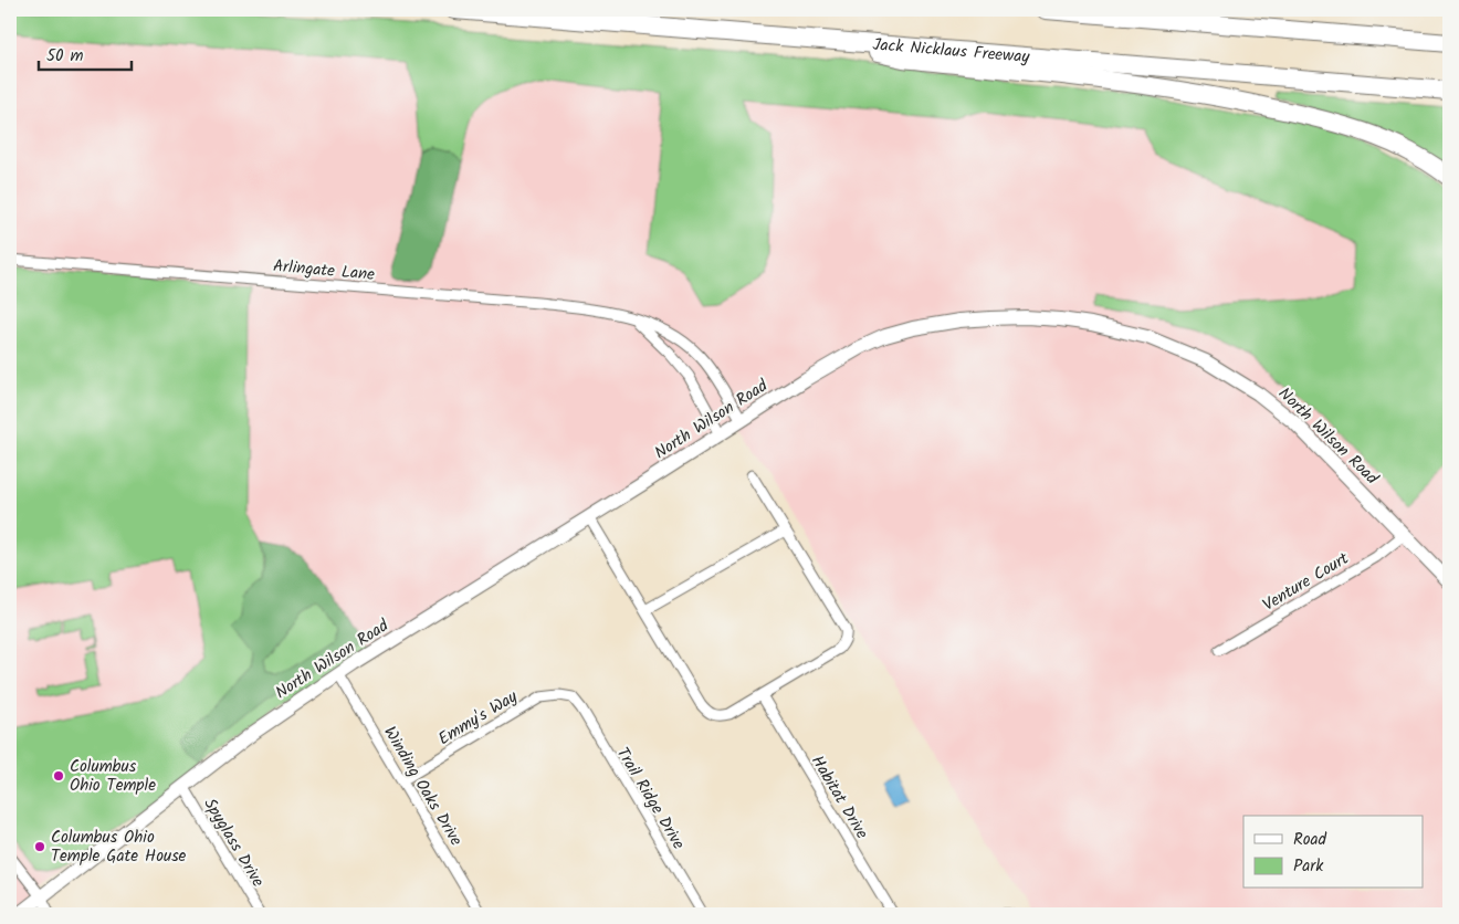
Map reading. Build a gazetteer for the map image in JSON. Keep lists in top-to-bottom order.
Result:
{
  "streets": {
    "highway": ["Jack Nicklaus Freeway"],
    "main road": ["North Wilson Road"],
    "street": [
      "Arlingate Lane",
      "Venture Court",
      "Emmy's Way",
      "Winding Oaks Drive",
      "Habitat Drive",
      "Trail Ridge Drive",
      "Spyglass Drive"
    ]
  },
  "crossings": [
    ["Arlingate Lane", "North Wilson Road"],
    ["North Wilson Road", "Venture Court"],
    ["North Wilson Road", "Winding Oaks Drive"],
    ["North Wilson Road", "Spyglass Drive"],
    ["Emmy's Way", "Winding Oaks Drive"],
    ["Emmy's Way", "Trail Ridge Drive"]
  ],
  "places": ["Columbus Ohio Temple", "Columbus Ohio Temple Gate House"],
  "legend": ["Road", "Park"],
  "scale_bar": "50 m"
}
